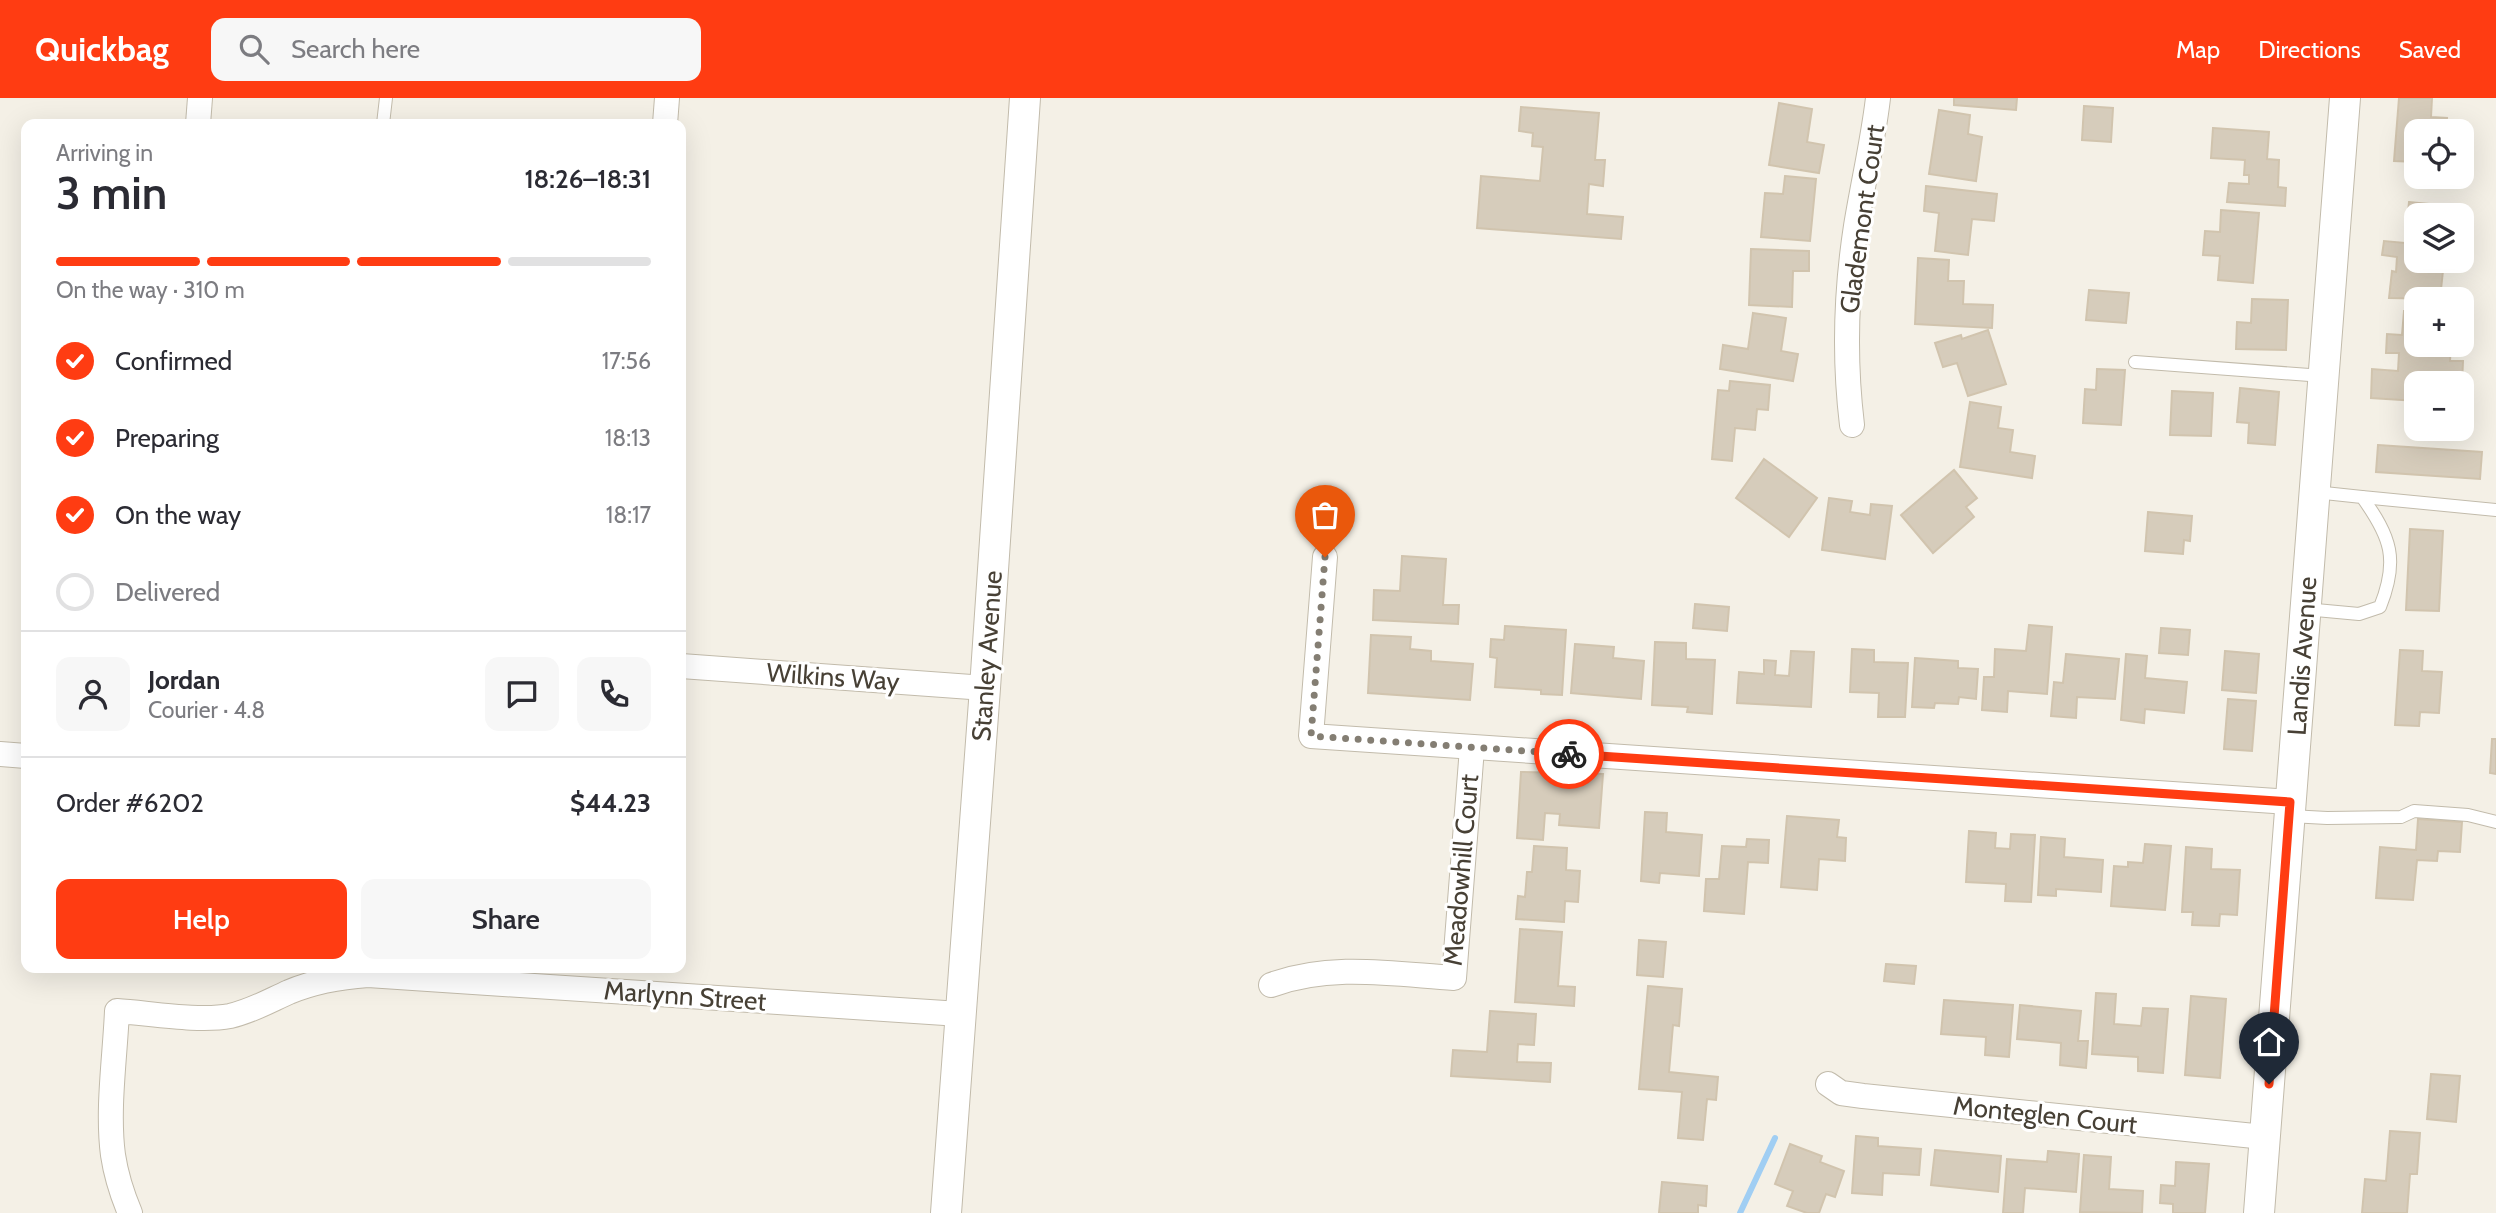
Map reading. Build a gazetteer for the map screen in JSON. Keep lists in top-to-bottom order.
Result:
{
  "streets": {
    "street": [
      "Glademont Court",
      "Stanley Avenue",
      "Landis Avenue",
      "Wilkins Way",
      "Meadowhill Court",
      "Marlynn Street",
      "Monteglen Court"
    ]
  },
  "crossings": [
    ["Stanley Avenue", "Wilkins Way"],
    ["Stanley Avenue", "Marlynn Street"],
    ["Landis Avenue", "Monteglen Court"]
  ],
  "page": {
    "header": "Quickbag",
    "search": "Search here",
    "nav": ["Map", "Directions", "Saved"],
    "map_buttons": ["+", "−"],
    "heading": ["3 min", "Arriving in", "18:26–18:31"],
    "panel": [
      "Jordan",
      "Courier · 4.8",
      "Order #6202",
      "$44.23"
    ],
    "bar": "On the way · 310 m",
    "list": [
      ["Confirmed", "17:56"],
      ["Preparing", "18:13"],
      ["On the way", "18:17"],
      "Delivered"
    ],
    "buttons": ["Help", "Share"]
  }
}
